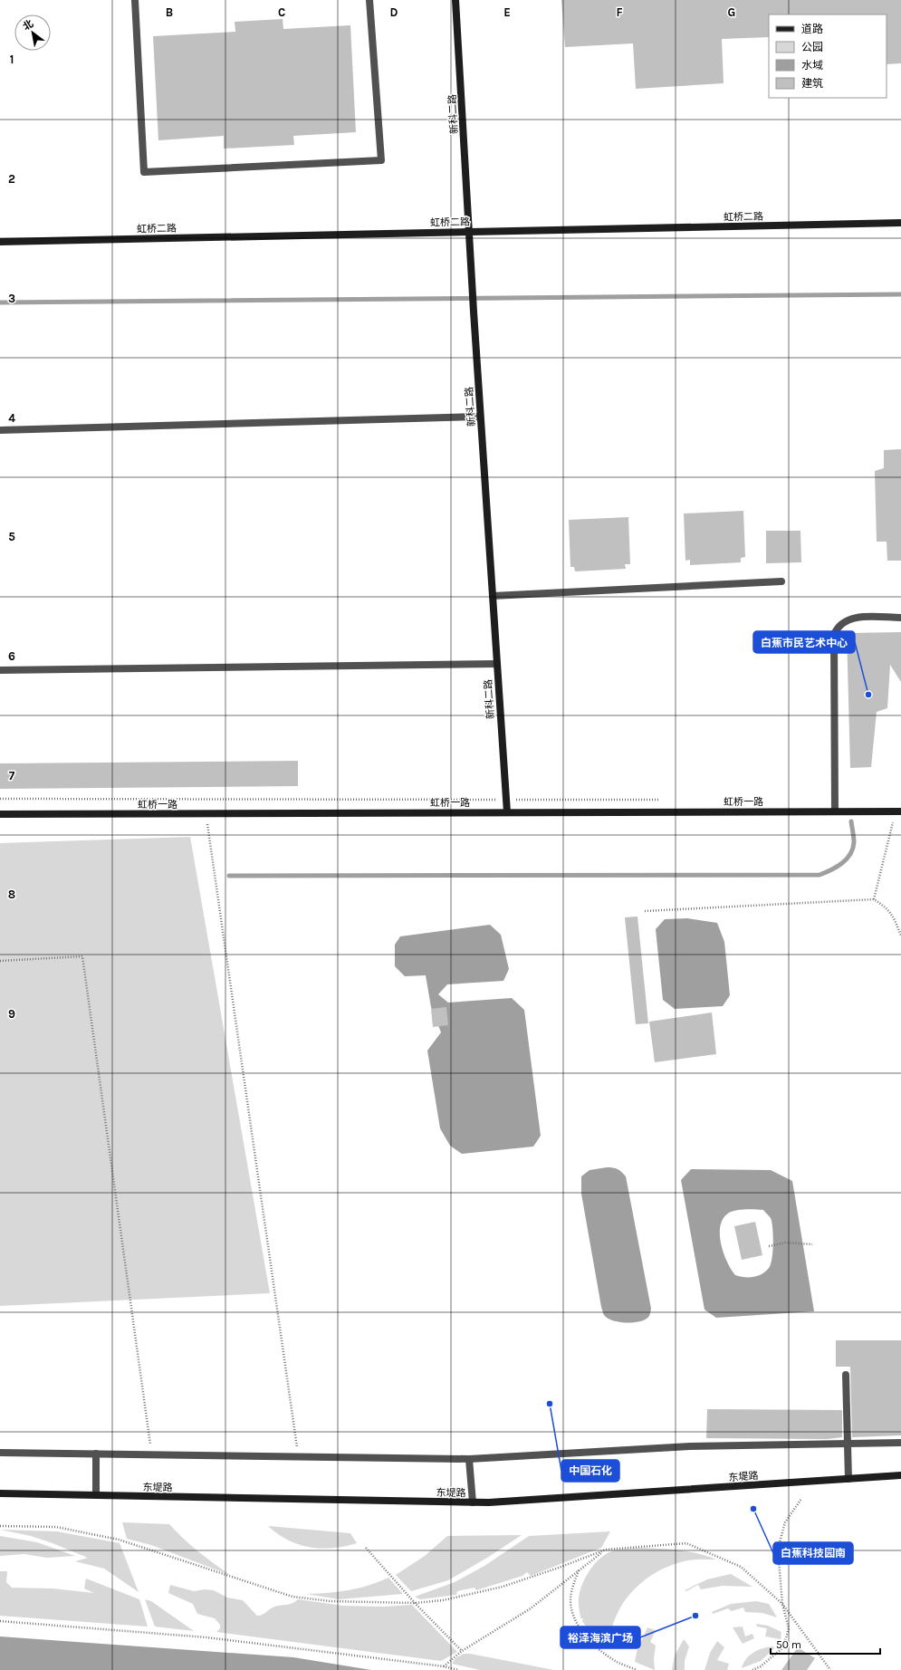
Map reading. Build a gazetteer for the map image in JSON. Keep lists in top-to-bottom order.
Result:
{
  "streets": {
    "street": [
      "新科二路",
      "虹桥二路",
      "虹桥一路",
      "东堤路"
    ]
  },
  "crossings": [
    ["新科二路", "虹桥二路"],
    ["新科二路", "虹桥一路"]
  ],
  "places": [
    "白蕉市民艺术中心",
    "中国石化",
    "白蕉科技园南",
    "裕泽海滨广场"
  ],
  "legend": [
    "道路",
    "公园",
    "水域",
    "建筑"
  ],
  "scale_bar": "50 m",
  "north": "top left",
  "grid": {
    "columns": [
      "B",
      "C",
      "D",
      "E",
      "F",
      "G"
    ],
    "rows": [
      "1",
      "2",
      "3",
      "4",
      "5",
      "6",
      "7",
      "8",
      "9"
    ]
  }
}
